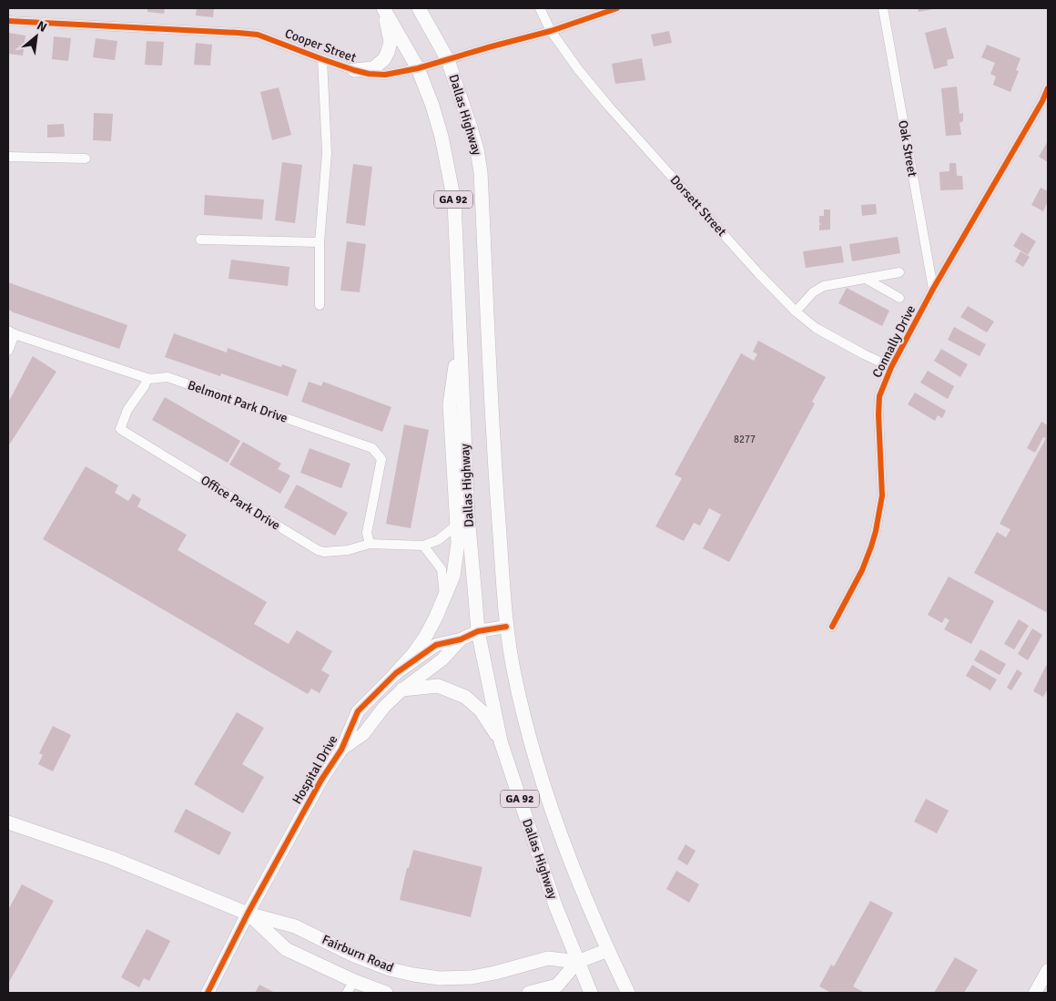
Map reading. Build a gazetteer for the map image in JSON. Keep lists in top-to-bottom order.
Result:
{
  "streets": {
    "main road": ["Dallas Highway", "GA 92", "Fairburn Road"],
    "street": [
      "Cooper Street",
      "Oak Street",
      "Dorsett Street",
      "Connally Drive",
      "Belmont Park Drive",
      "Office Park Drive",
      "Hospital Drive"
    ]
  },
  "crossings": [
    ["Cooper Street", "Dallas Highway"],
    ["Cooper Street", "Dorsett Street"],
    ["Dallas Highway", "GA 92"],
    ["Dallas Highway", "Hospital Drive"],
    ["Dallas Highway", "Fairburn Road"],
    ["Oak Street", "Connally Drive"],
    ["GA 92", "Fairburn Road"],
    ["Dorsett Street", "Connally Drive"],
    ["Belmont Park Drive", "Office Park Drive"],
    ["Hospital Drive", "Fairburn Road"]
  ],
  "house_numbers": ["8277"],
  "north": "top right"
}
